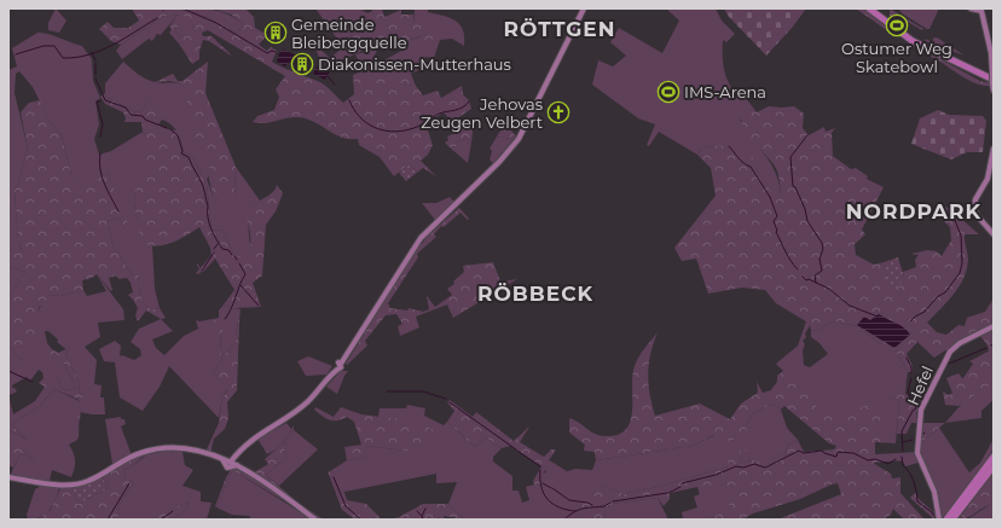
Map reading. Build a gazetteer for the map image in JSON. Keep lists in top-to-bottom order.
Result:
{
  "streets": {
    "main road": ["Hefel"]
  },
  "districts": ["RÖTTGEN", "NORDPARK", "RÖBBECK"],
  "places": {
    "sports": ["Ostumer Weg Skatebowl", "IMS-Arena"],
    "building": ["Gemeinde Bleibergquelle", "Diakonissen-Mutterhaus"],
    "church": ["Jehovas Zeugen Velbert"]
  }
}
